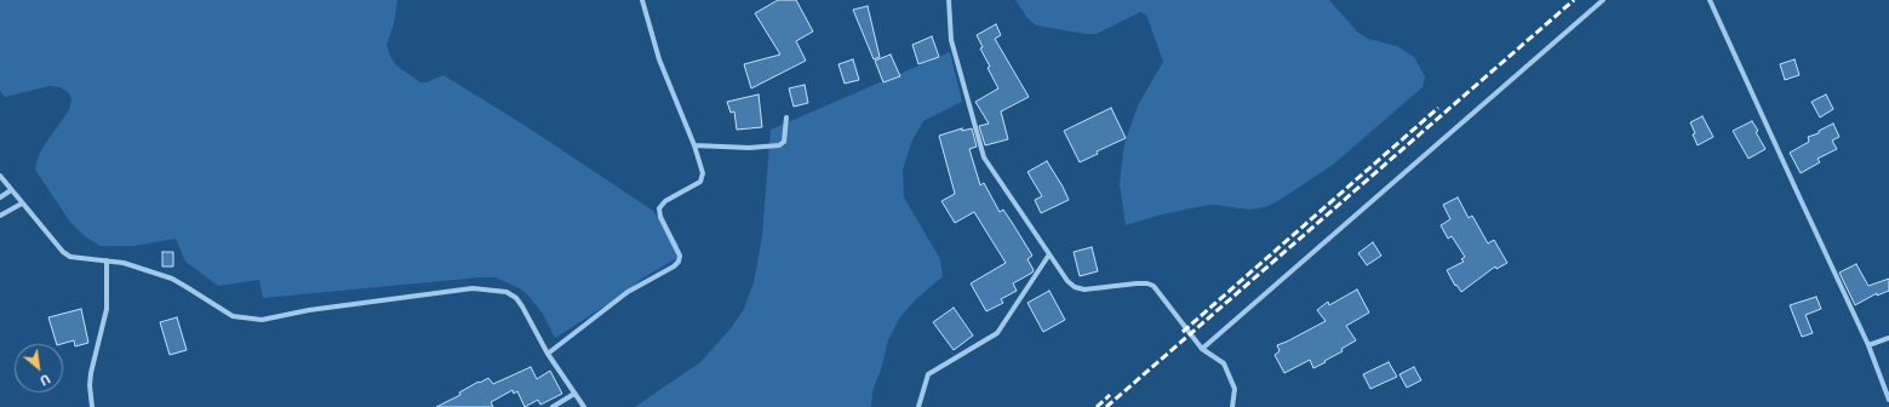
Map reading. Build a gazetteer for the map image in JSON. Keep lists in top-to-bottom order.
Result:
{
  "north": "bottom right"
}
